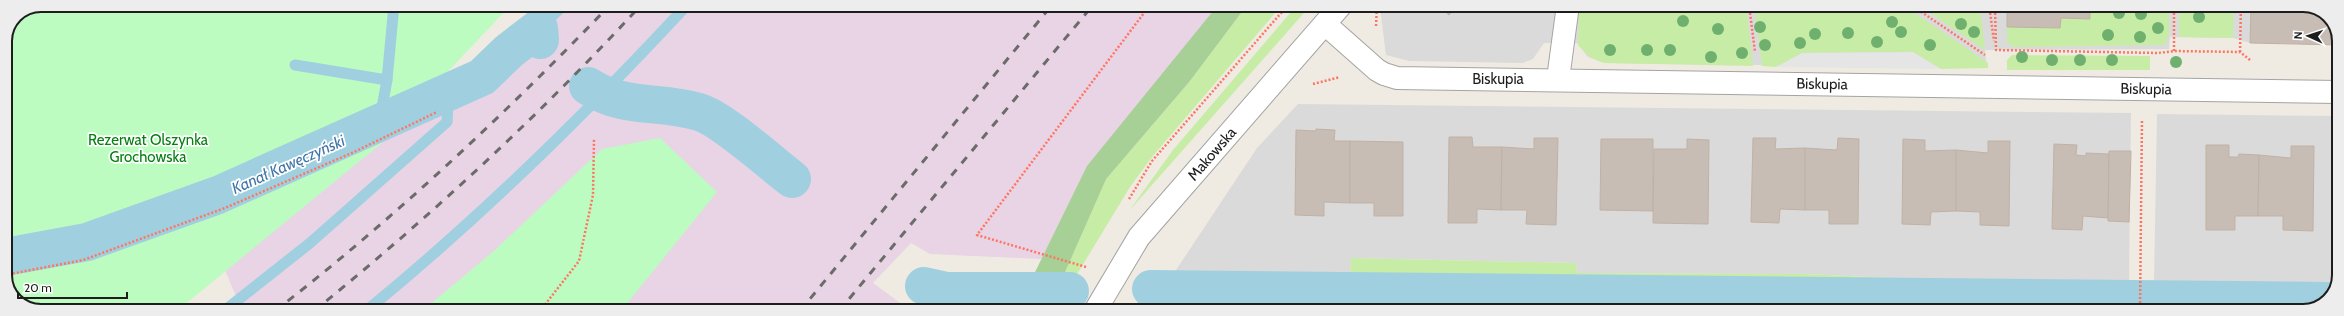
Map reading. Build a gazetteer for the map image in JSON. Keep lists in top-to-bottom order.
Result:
{
  "streets": {
    "street": ["Biskupia", "Makowska"]
  },
  "crossings": [
    ["Biskupia", "Makowska"]
  ],
  "water": ["Kanał Kawęczyński"],
  "parks": ["Rezerwat Olszynka Grochowska"],
  "scale_bar": "20 m",
  "north": "left"
}
